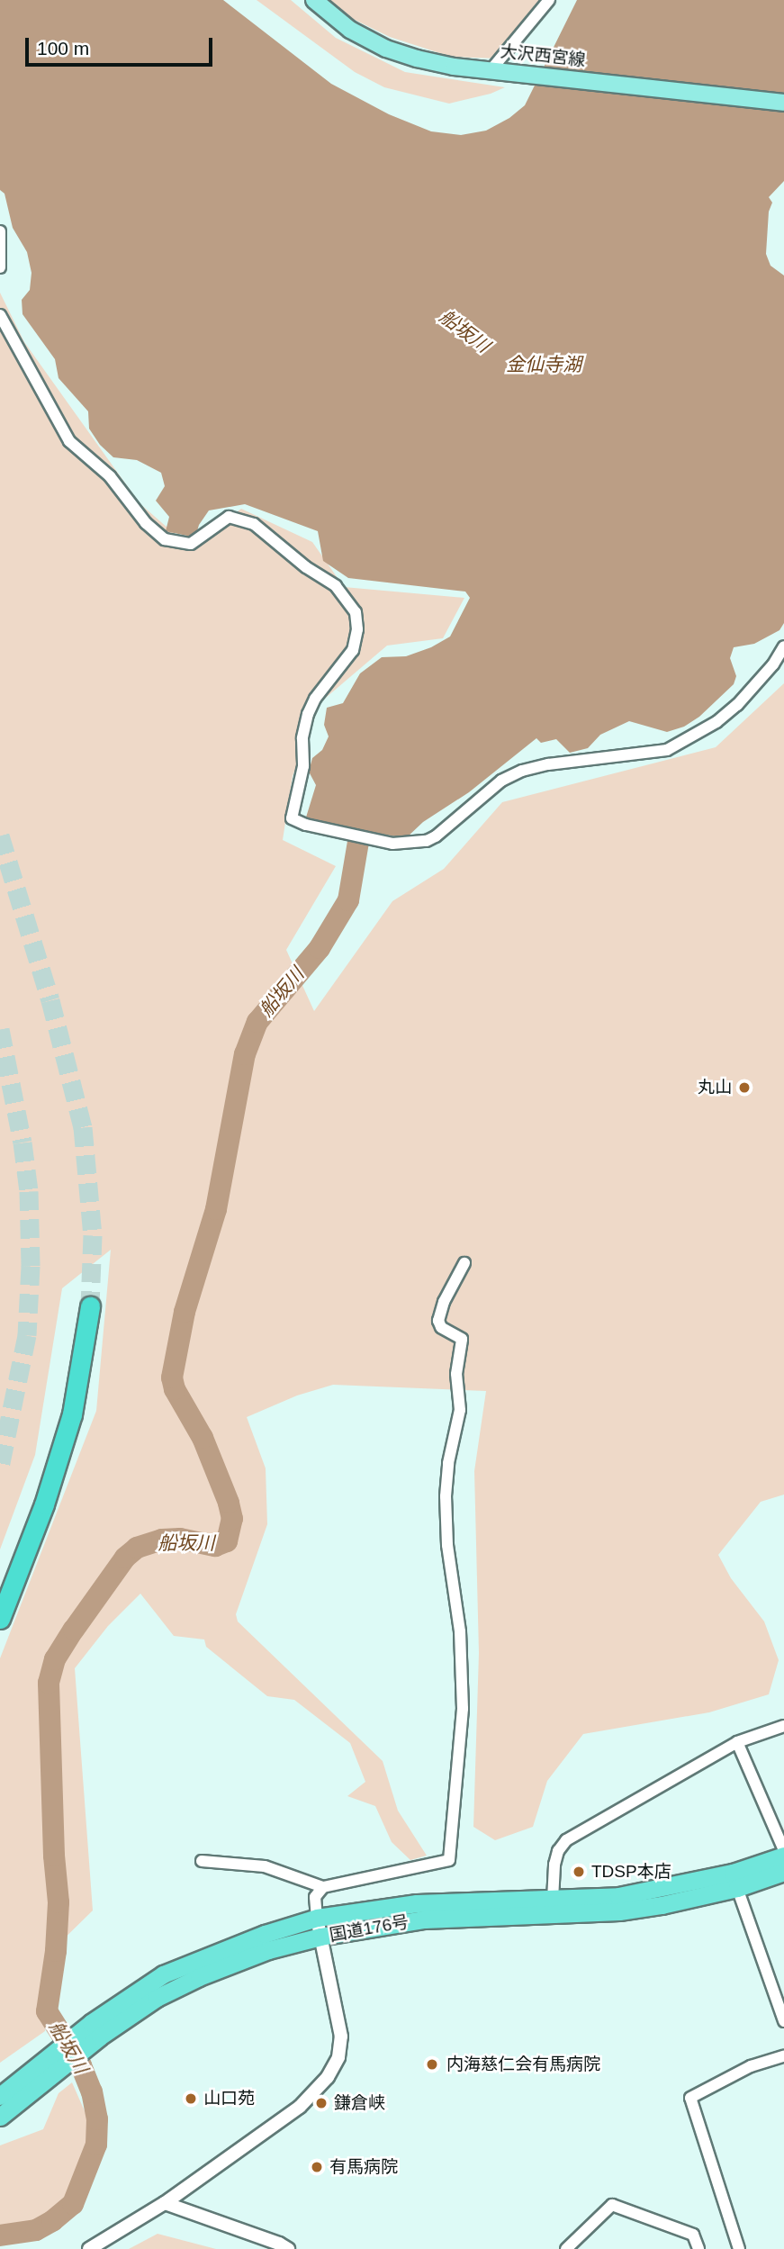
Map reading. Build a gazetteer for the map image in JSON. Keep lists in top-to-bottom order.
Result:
{
  "streets": {
    "highway": ["国道176号"],
    "main road": ["大沢西宮線"]
  },
  "water": ["船坂川", "金仙寺湖"],
  "places": [
    "丸山",
    "TDSP本店",
    "内海慈仁会有馬病院",
    "山口苑",
    "鎌倉峡",
    "有馬病院"
  ],
  "scale_bar": "100 m"
}
